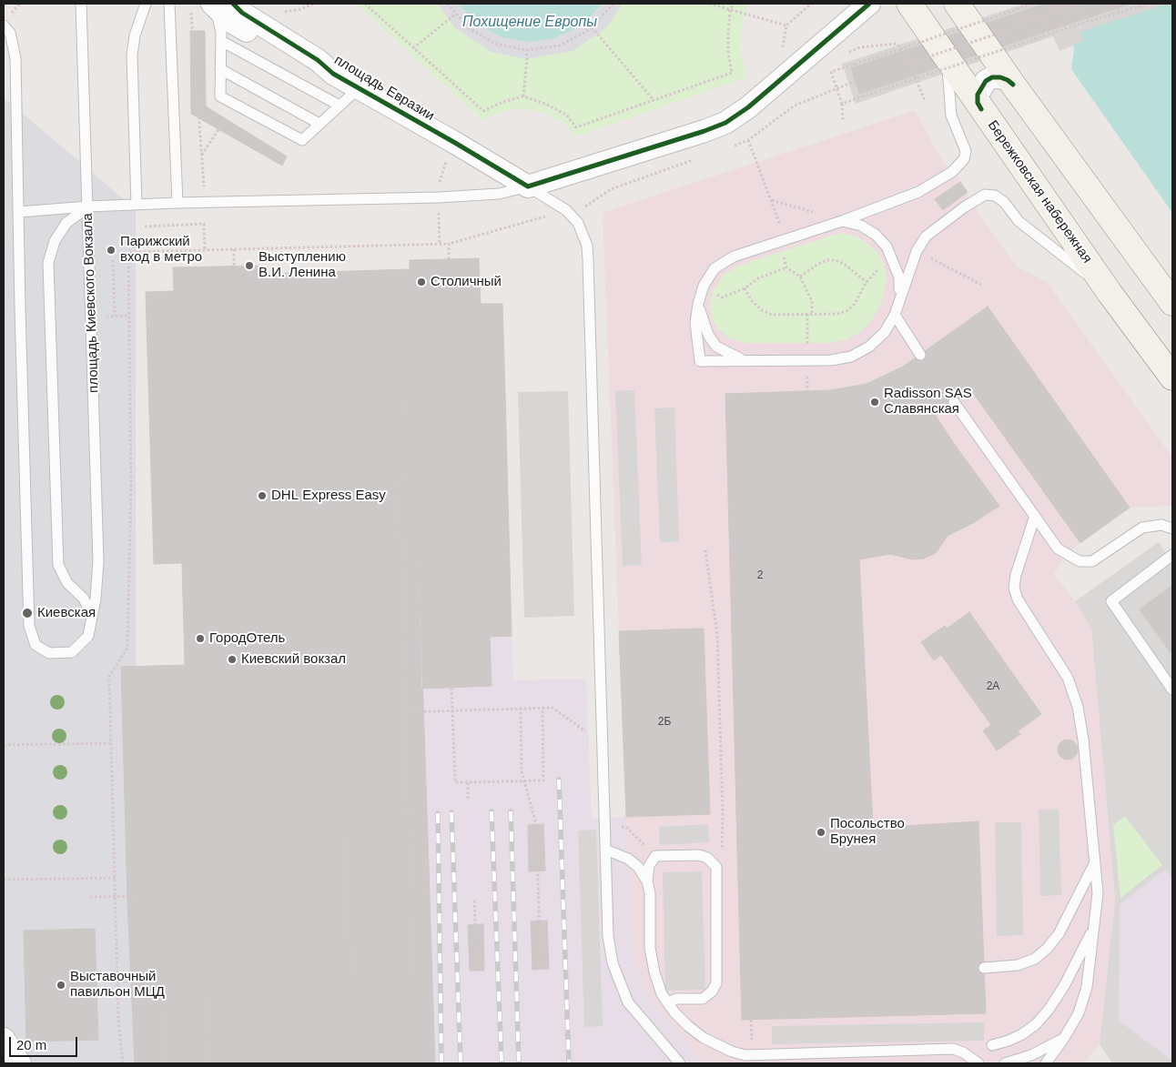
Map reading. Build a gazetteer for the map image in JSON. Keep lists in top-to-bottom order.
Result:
{
  "streets": {
    "main road": ["Бережковская набережная"],
    "street": ["площадь Евразии"],
    "lane": ["площадь Киевского Вокзала"]
  },
  "water": ["Похищение Европы"],
  "places": [
    "Парижский вход в метро",
    "Выступлению В.И. Ленина",
    "Столичный",
    "Radisson SAS Славянская",
    "DHL Express Easy",
    "Киевская",
    "ГородОтель",
    "Киевский вокзал",
    "Посольство Брунея",
    "Выставочный павильон МЦД"
  ],
  "house_numbers": ["2", "2А", "2Б"],
  "scale_bar": "20 m"
}
